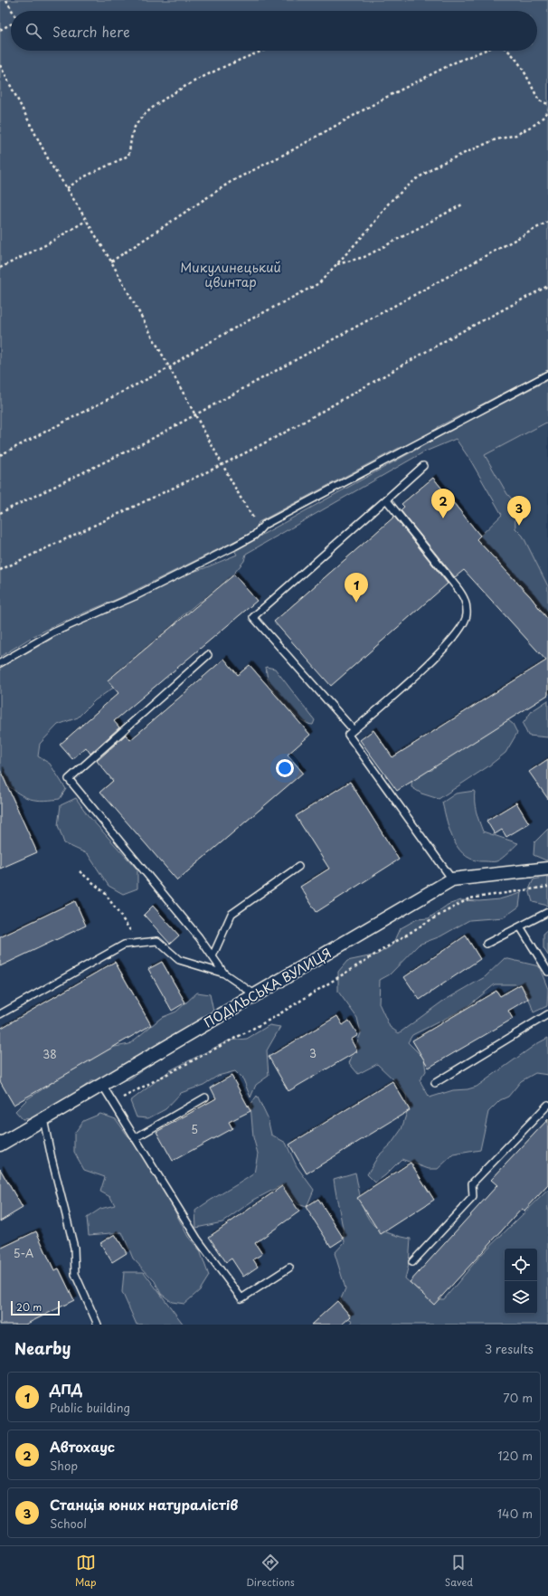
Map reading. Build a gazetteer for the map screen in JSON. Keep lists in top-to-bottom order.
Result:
{
  "streets": {
    "street": ["ПОДІЛЬСЬКА ВУЛИЦЯ"]
  },
  "parks": ["Микулинецький цвинтар"],
  "house_numbers": [
    "3",
    "38",
    "5",
    "5-А"
  ],
  "scale_bar": "20 m",
  "page": {
    "search": "Search here",
    "pins": ["2", "3", "1"],
    "scale": "20 m",
    "heading": ["Nearby", "3 results"],
    "list": [
      {
        "mark": "1",
        "name": "ДПД",
        "note": "Public building",
        "value": "70 m"
      },
      {
        "mark": "2",
        "name": "Автохаус",
        "note": "Shop",
        "value": "120 m"
      },
      {
        "mark": "3",
        "name": "Станція юних натуралістів",
        "note": "School",
        "value": "140 m"
      }
    ],
    "nav": ["Map", "Directions", "Saved"]
  }
}
